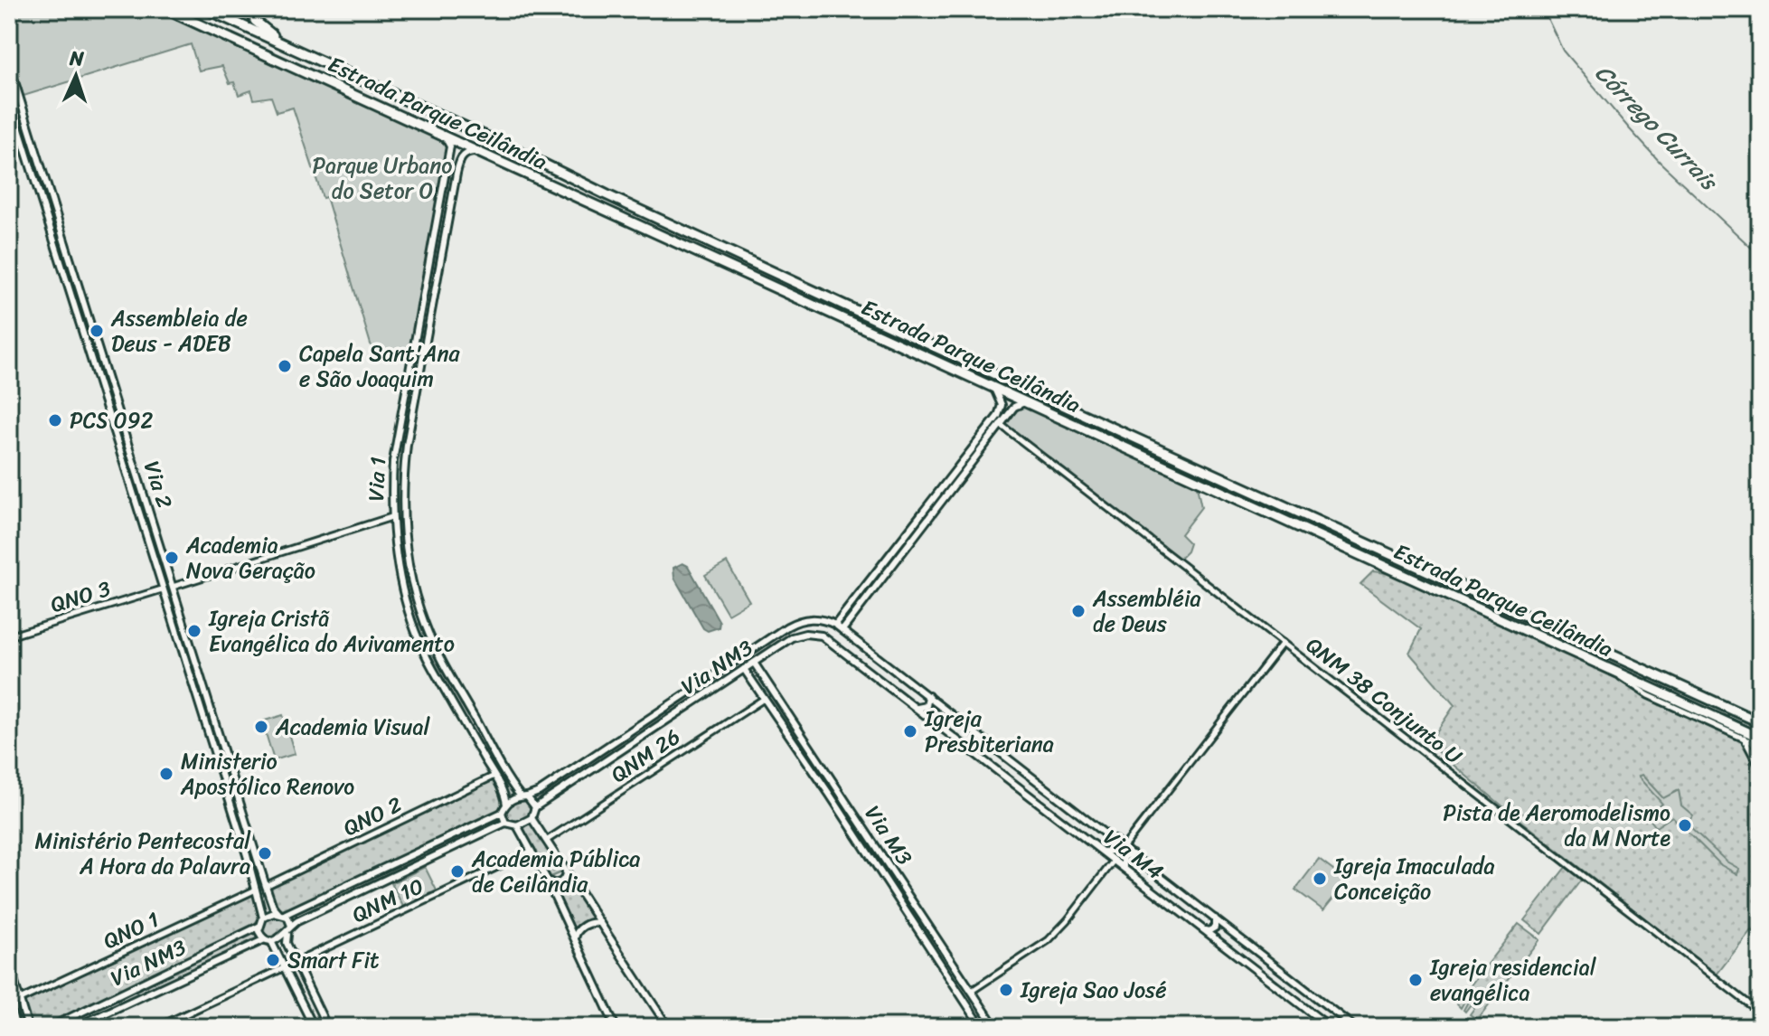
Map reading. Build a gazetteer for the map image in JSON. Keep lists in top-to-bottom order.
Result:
{
  "streets": {
    "highway": ["Estrada Parque Ceilândia"],
    "main road": [
      "Via 1",
      "Via 2",
      "Via NM3",
      "Via M3",
      "Via M4"
    ],
    "street": [
      "QNO 3",
      "QNM 38 Conjunto U",
      "QNM 26",
      "QNO 2",
      "QNM 10",
      "QNO 1"
    ]
  },
  "crossings": [
    ["Estrada Parque Ceilândia", "Via 1"],
    ["Via 1", "Via NM3"],
    ["Via 1", "QNO 2"],
    ["Via 2", "QNO 3"],
    ["Via 2", "Via NM3"],
    ["Via 2", "QNO 2"],
    ["Via 2", "QNO 1"],
    ["Via NM3", "Via M3"],
    ["Via NM3", "Via M4"],
    ["QNM 26", "Via M3"]
  ],
  "water": ["Córrego Currais"],
  "parks": ["Parque Urbano do Setor O"],
  "places": [
    "Assembleia de Deus - ADEB",
    "Capela Sant'Ana e São Joaquim",
    "PCS 092",
    "Academia Nova Geração",
    "Assembléia de Deus",
    "Igreja Cristã Evangélica do Avivamento",
    "Academia Visual",
    "Igreja Presbiteriana",
    "Ministerio Apostólico Renovo",
    "Pista de Aeromodelismo da M Norte",
    "Ministério Pentecostal A Hora da Palavra",
    "Academia Pública de Ceilândia",
    "Igreja Imaculada Conceição",
    "Smart Fit",
    "Igreja residencial evangélica",
    "Igreja Sao José"
  ],
  "north": "top"
}
